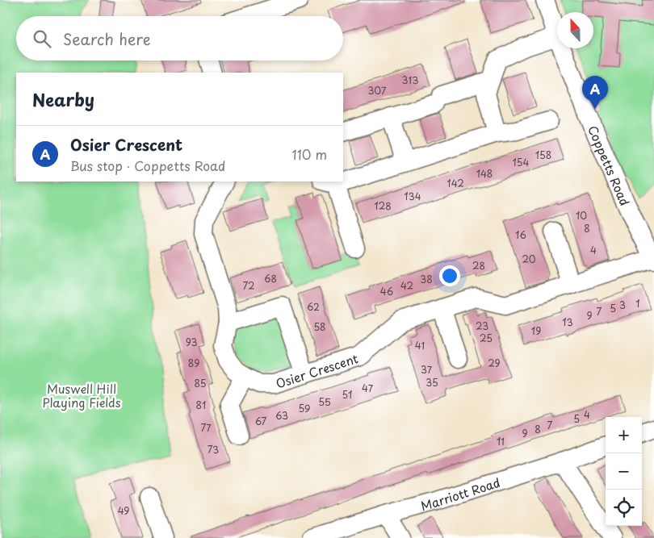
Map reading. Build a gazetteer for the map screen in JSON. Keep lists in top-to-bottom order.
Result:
{
  "streets": {
    "street": ["Coppetts Road", "Osier Crescent", "Marriott Road"]
  },
  "crossings": [
    ["Coppetts Road", "Osier Crescent"]
  ],
  "parks": ["Muswell Hill Playing Fields"],
  "house_numbers": [
    "313",
    "307",
    "158",
    "154",
    "148",
    "142",
    "134",
    "128",
    "10",
    "8",
    "16",
    "4",
    "20",
    "28",
    "68",
    "38",
    "72",
    "42",
    "46",
    "1",
    "3",
    "62",
    "5",
    "7",
    "9",
    "13",
    "23",
    "58",
    "19",
    "25",
    "93",
    "41",
    "89",
    "29",
    "37",
    "35",
    "85",
    "47",
    "51",
    "55",
    "81",
    "59",
    "4",
    "63",
    "5",
    "67",
    "7",
    "77",
    "8",
    "9",
    "11",
    "73",
    "49"
  ],
  "north": "top",
  "page": {
    "search": "Search here",
    "heading": "Nearby",
    "pins": "A",
    "list": [
      {
        "mark": "A",
        "name": "Osier Crescent",
        "note": "Bus stop · Coppetts Road",
        "value": "110 m"
      }
    ],
    "map_buttons": ["+", "−"]
  }
}
